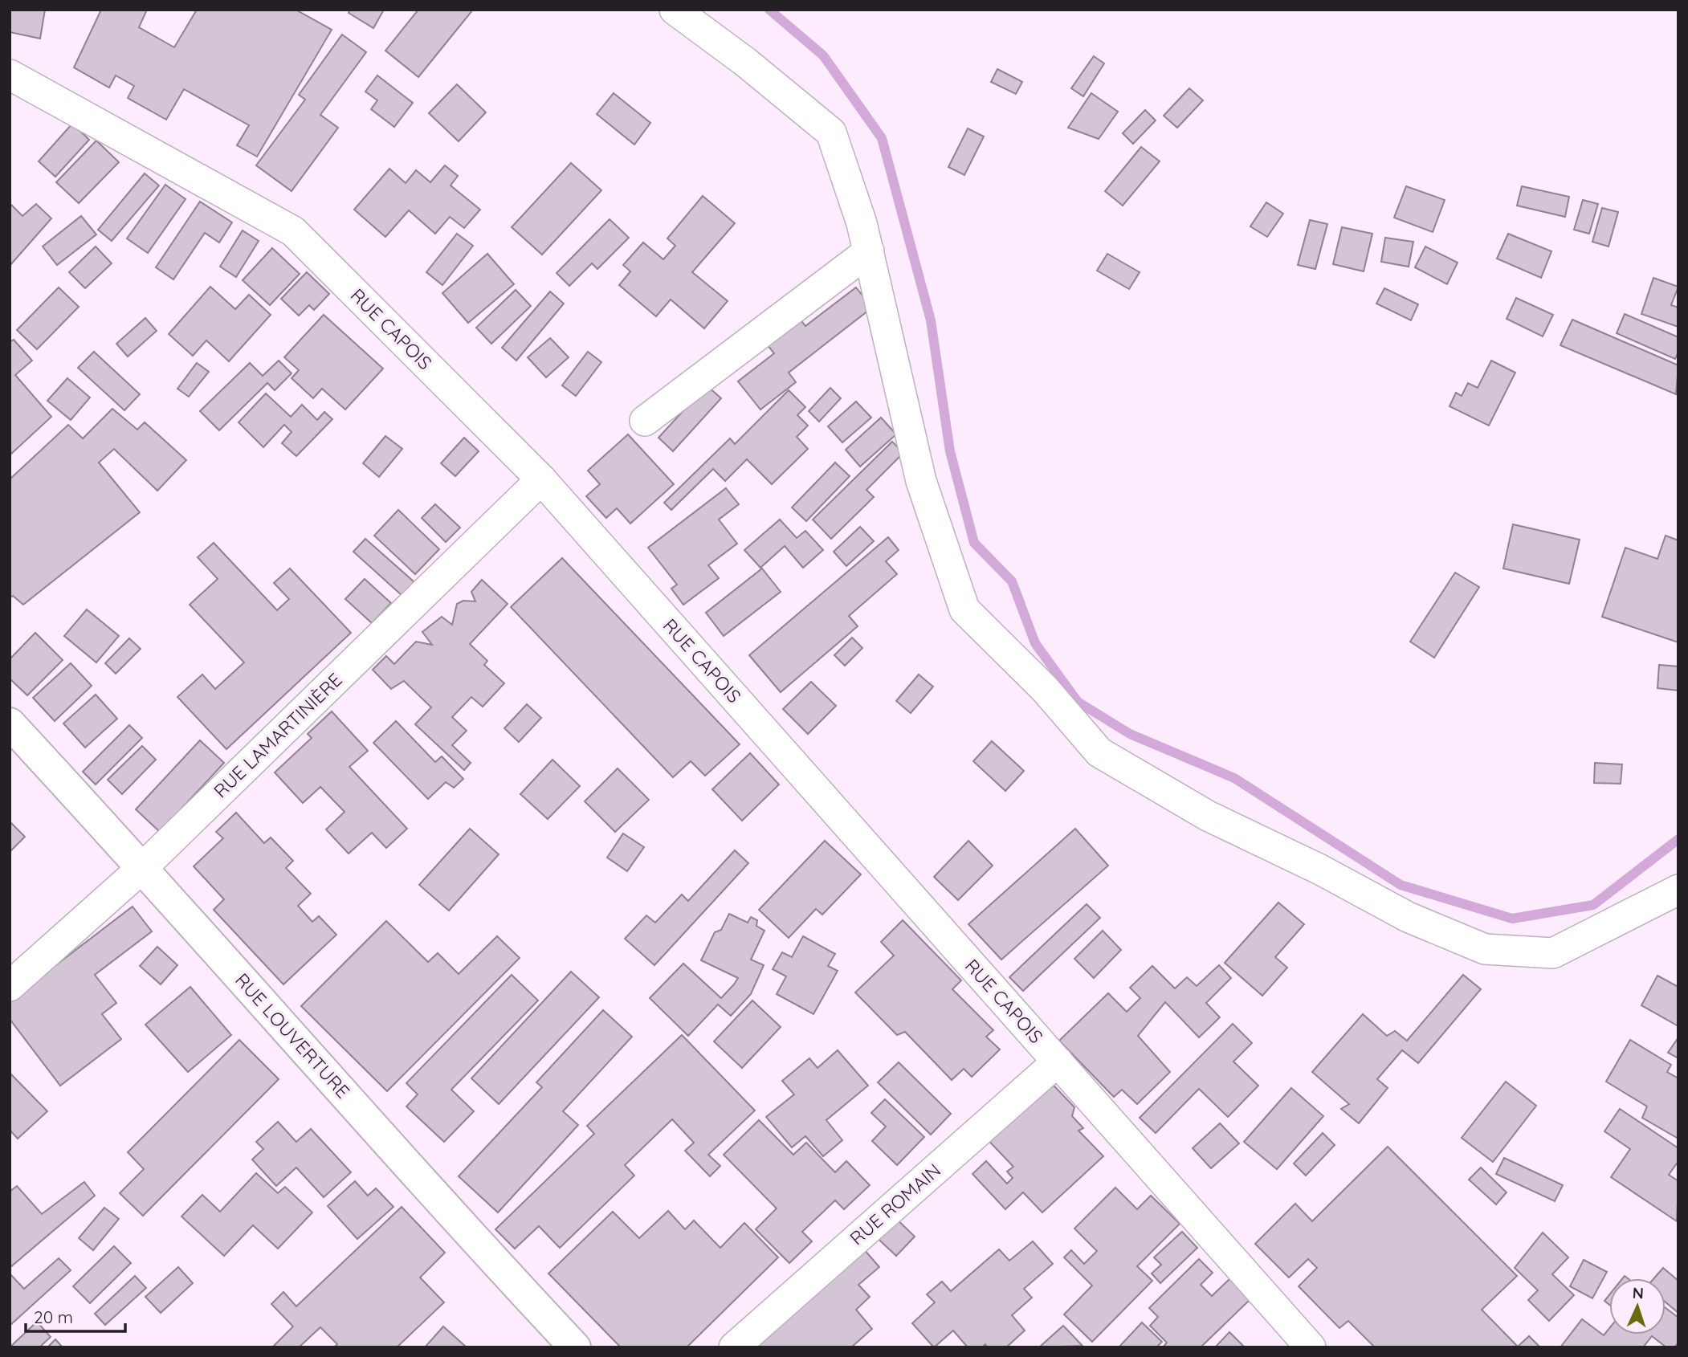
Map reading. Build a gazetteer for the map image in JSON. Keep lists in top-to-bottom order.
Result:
{
  "streets": {
    "main road": ["RUE LOUVERTURE"],
    "street": ["RUE CAPOIS", "RUE LAMARTINIÈRE", "RUE ROMAIN"]
  },
  "crossings": [
    ["RUE CAPOIS", "RUE LAMARTINIÈRE"],
    ["RUE CAPOIS", "RUE ROMAIN"],
    ["RUE LAMARTINIÈRE", "RUE LOUVERTURE"]
  ],
  "scale_bar": "20 m",
  "north": "top"
}
